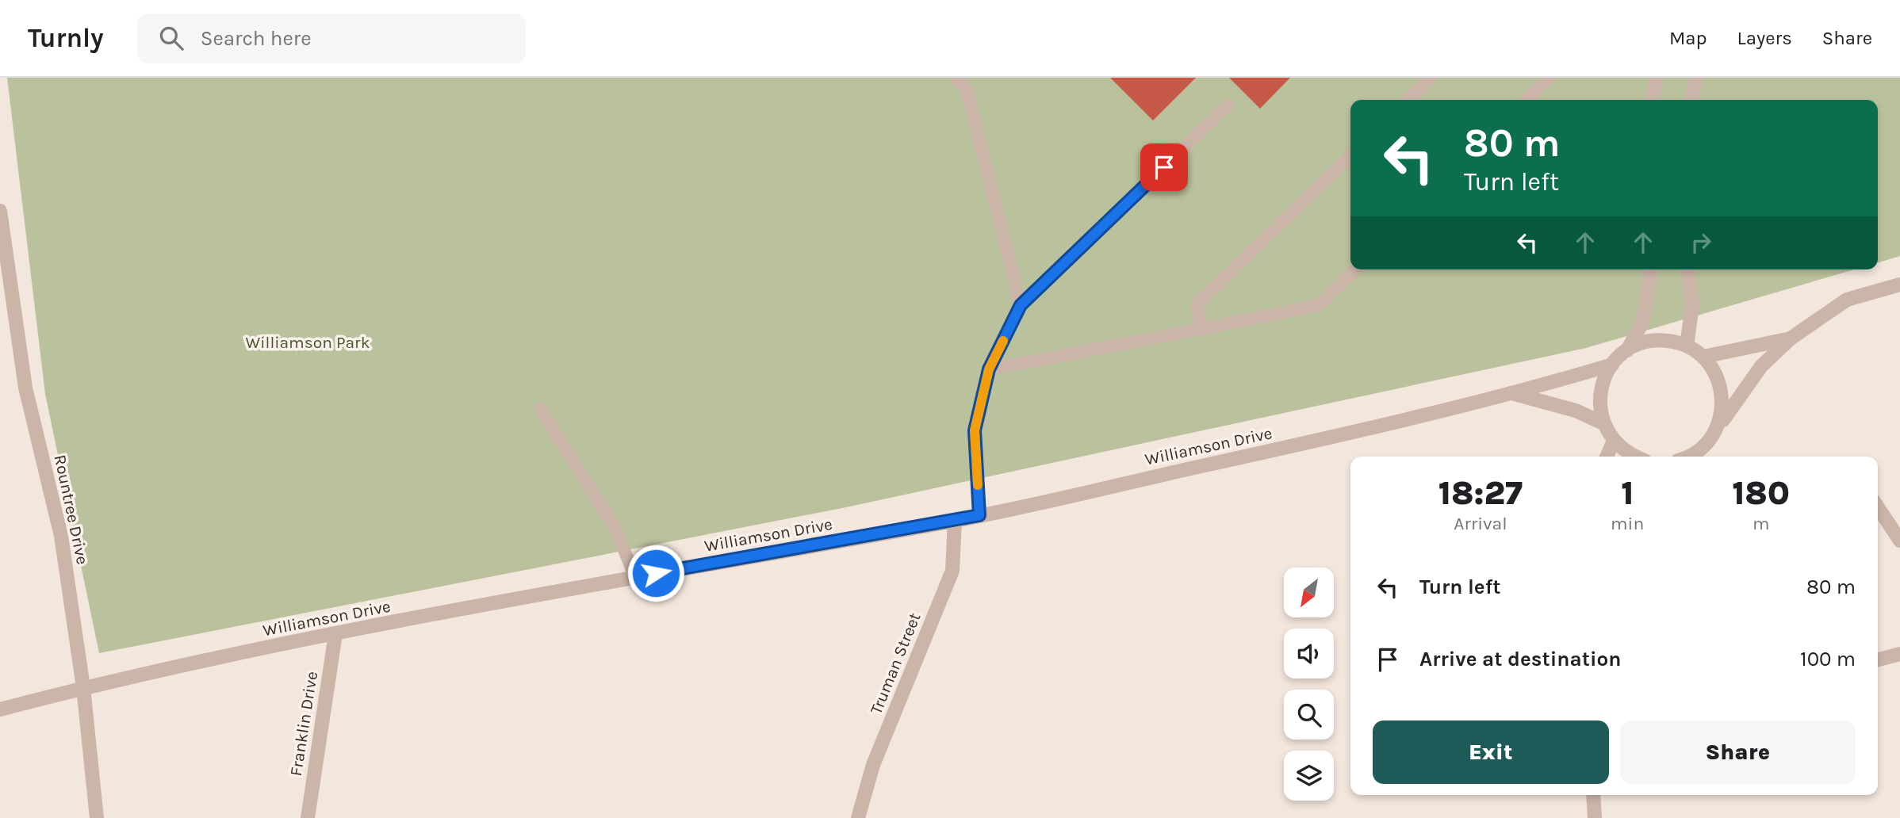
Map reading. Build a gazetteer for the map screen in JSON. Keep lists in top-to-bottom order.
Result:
{
  "streets": {
    "street": [
      "Williamson Drive",
      "Rountree Drive",
      "Truman Street",
      "Franklin Drive"
    ]
  },
  "crossings": [
    ["Williamson Drive", "Rountree Drive"],
    ["Williamson Drive", "Truman Street"],
    ["Williamson Drive", "Franklin Drive"]
  ],
  "parks": ["Williamson Park"],
  "north": "bottom left",
  "page": {
    "header": "Turnly",
    "search": "Search here",
    "nav": ["Map", "Layers", "Share"],
    "turn": ["80 m", "Turn left"],
    "eta": [
      "18:27",
      "Arrival",
      "1",
      "min",
      "180",
      "m"
    ],
    "list": [
      {
        "name": "Turn left",
        "value": "80 m"
      },
      {
        "name": "Arrive at destination",
        "value": "100 m"
      }
    ],
    "buttons": ["Exit", "Share"]
  }
}
